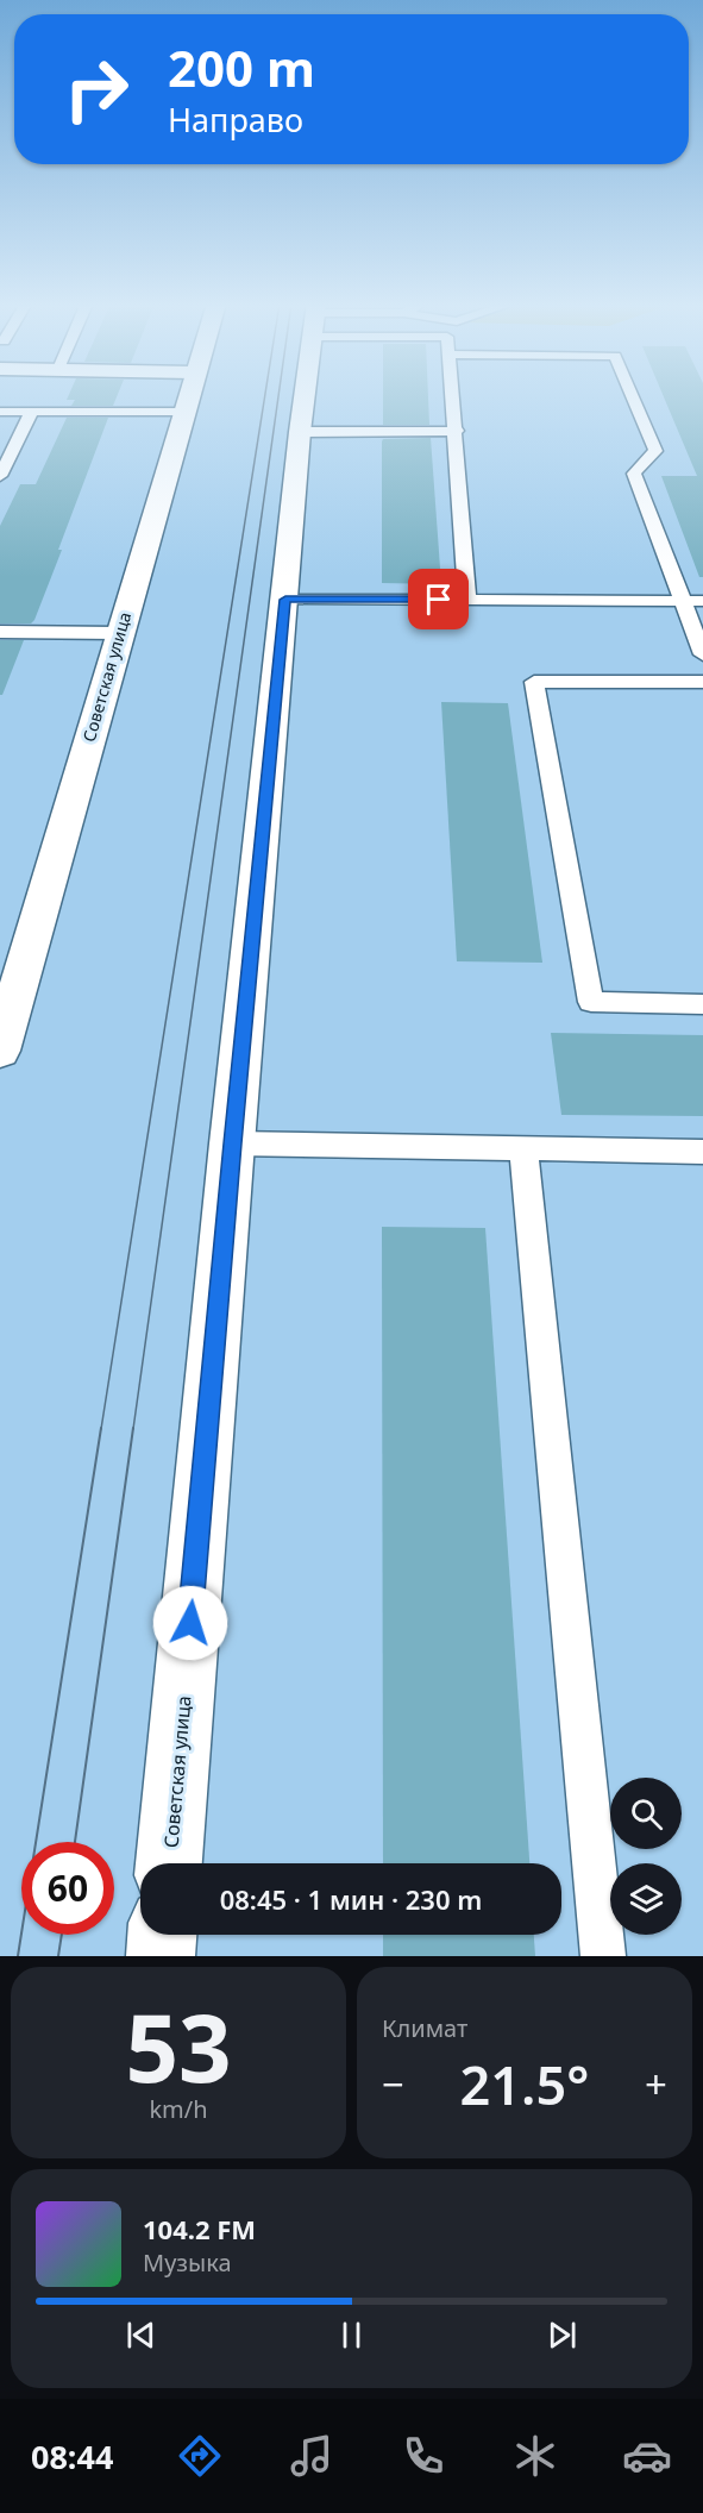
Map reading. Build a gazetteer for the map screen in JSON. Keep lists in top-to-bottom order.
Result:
{
  "streets": {
    "main road": ["Советская улица"]
  },
  "page": {
    "turn": ["200 m", "Направо"],
    "limit": "60",
    "trip": "08:45 · 1 мин · 230 m",
    "tile": [
      ["53", "km/h"],
      "Климат"
    ],
    "heat": ["−", "21.5°", "+"],
    "song": ["104.2 FM", "Музыка"],
    "tabs": "08:44"
  }
}
